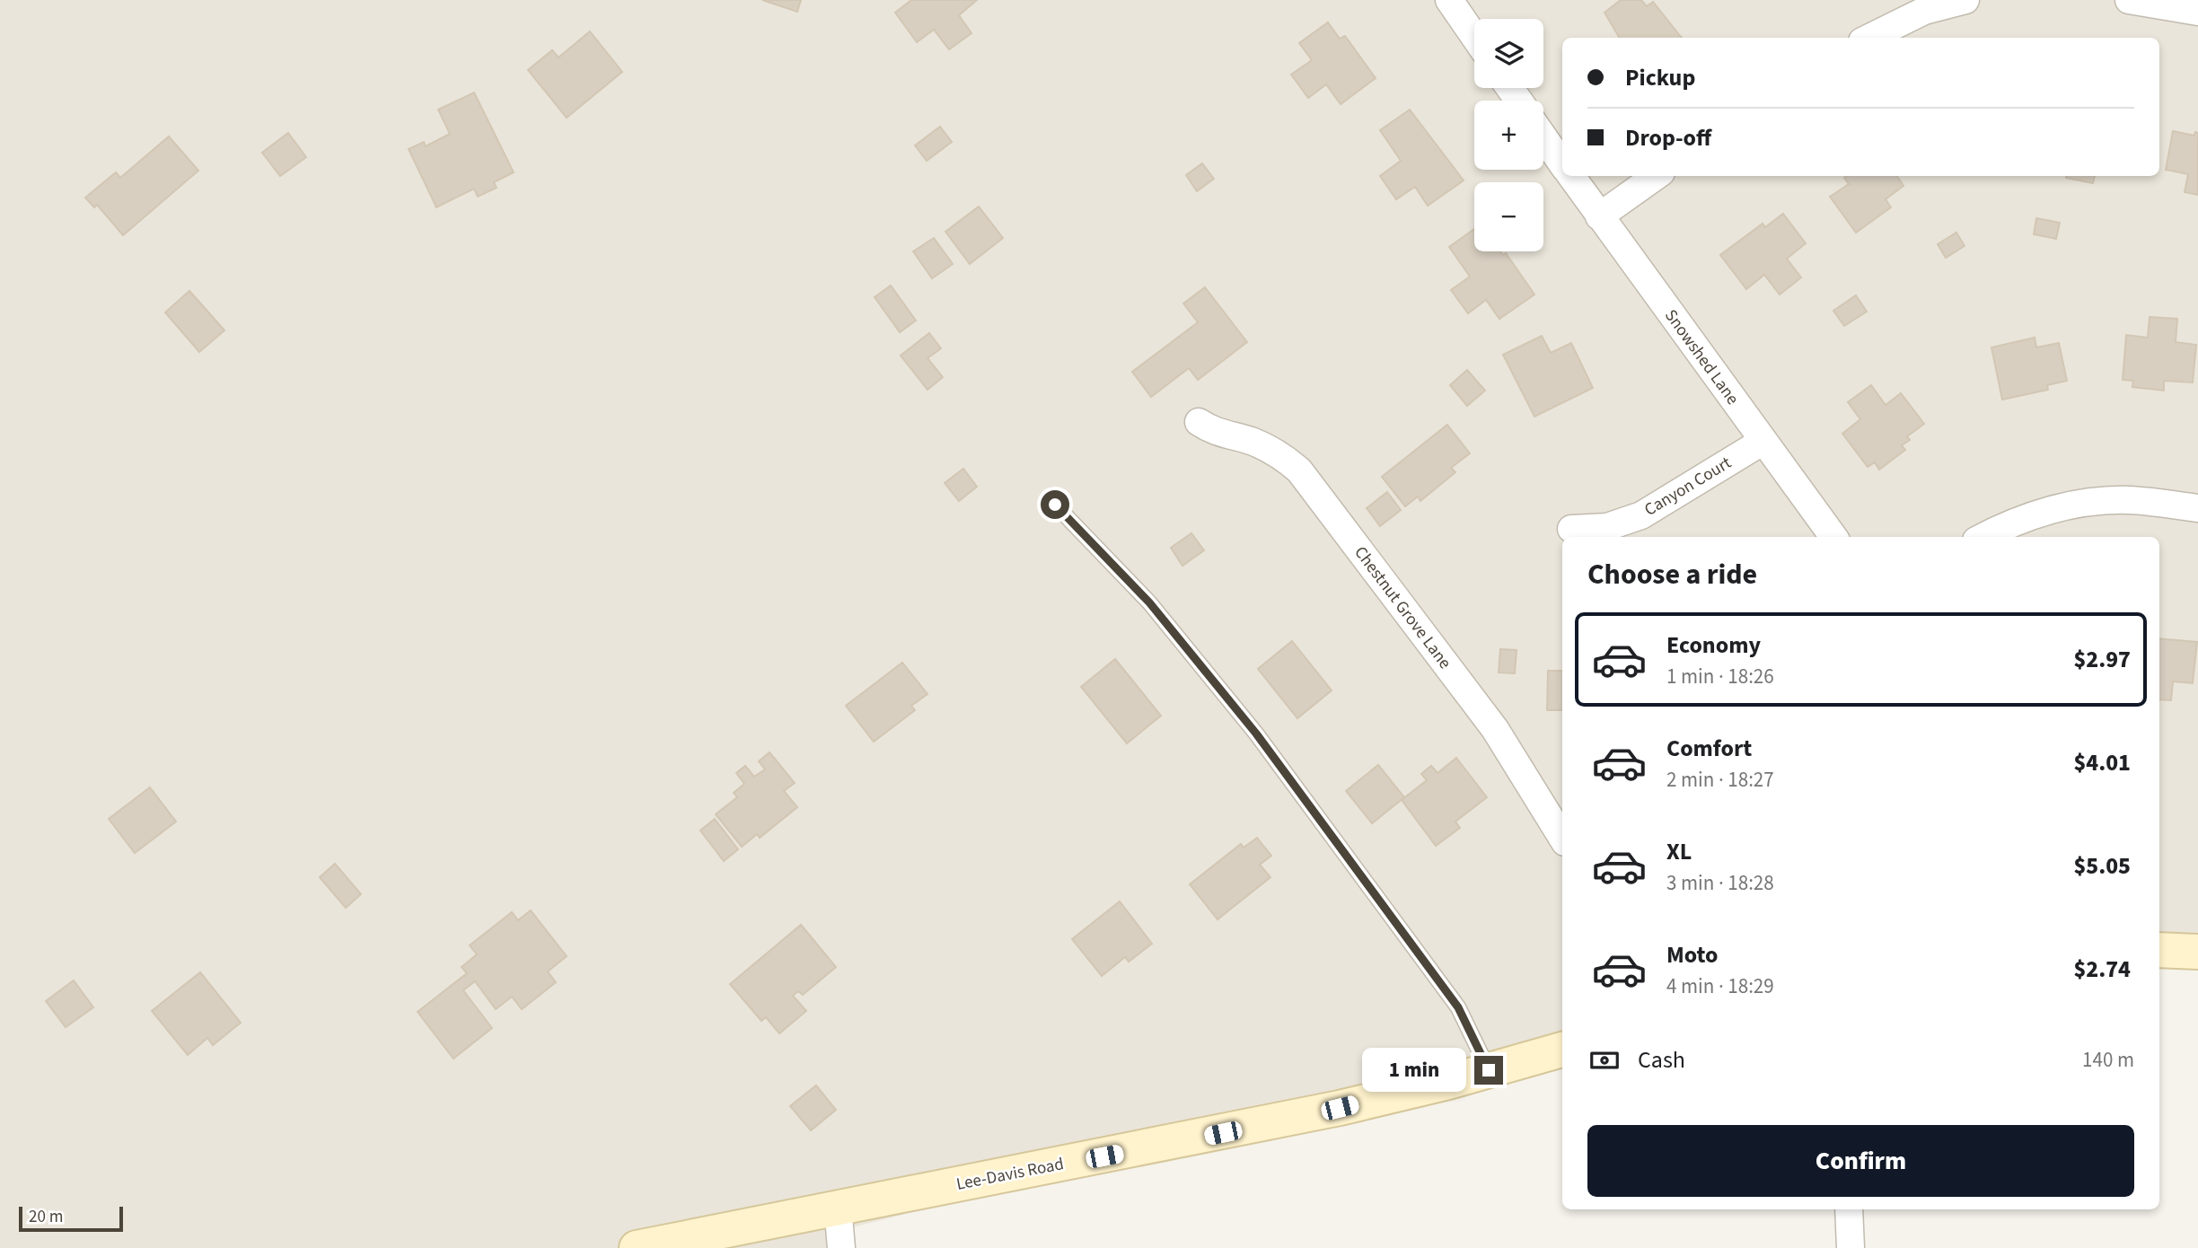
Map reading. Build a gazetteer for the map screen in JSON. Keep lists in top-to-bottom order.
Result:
{
  "streets": {
    "main road": ["Lee-Davis Road"],
    "street": ["Snowshed Lane", "Canyon Court", "Chestnut Grove Lane"]
  },
  "crossings": [
    ["Snowshed Lane", "Canyon Court"]
  ],
  "scale_bar": "20 m",
  "page": {
    "map_buttons": ["+", "−"],
    "banner": ["Pickup", "Drop-off"],
    "heading": "Choose a ride",
    "list": [
      {
        "name": "Economy",
        "note": "1 min · 18:26",
        "value": "$2.97"
      },
      {
        "name": "Comfort",
        "note": "2 min · 18:27",
        "value": "$4.01"
      },
      {
        "name": "XL",
        "note": "3 min · 18:28",
        "value": "$5.05"
      },
      {
        "name": "Moto",
        "note": "4 min · 18:29",
        "value": "$2.74"
      }
    ],
    "pay": ["Cash", "140 m"],
    "bubble": "1 min",
    "buttons": "Confirm",
    "scale": "20 m"
  }
}
